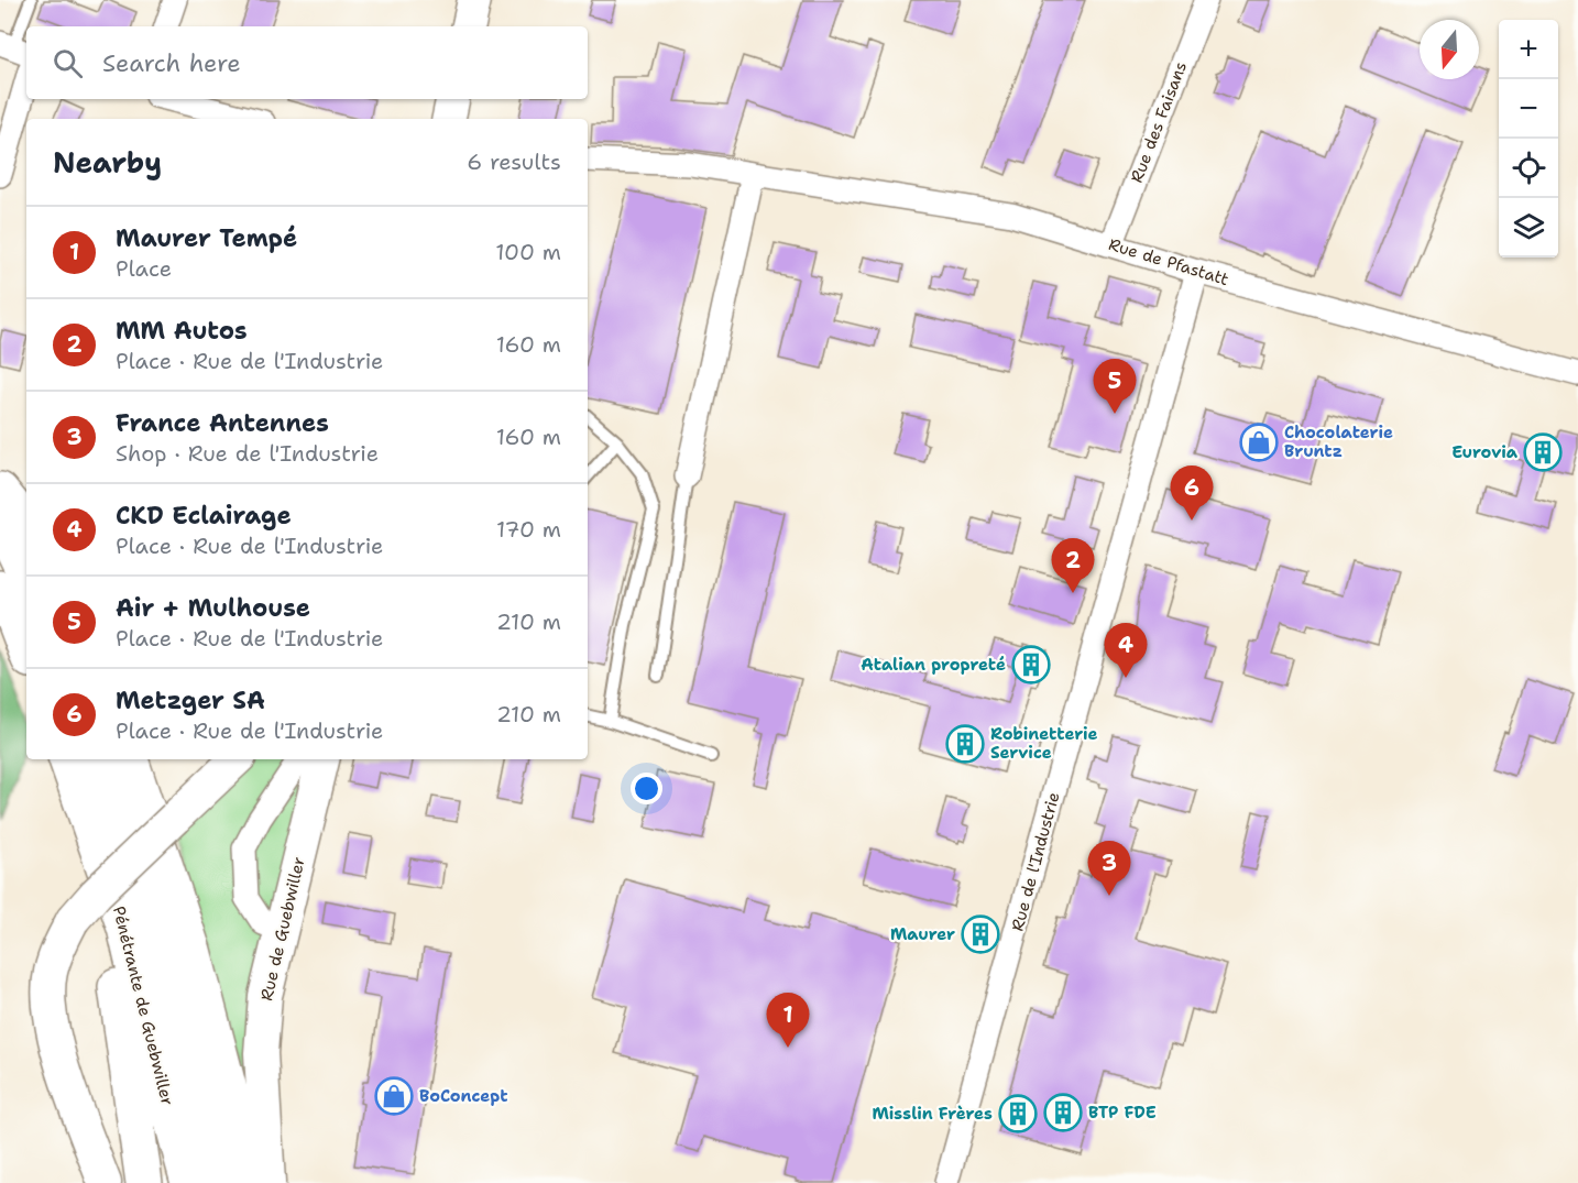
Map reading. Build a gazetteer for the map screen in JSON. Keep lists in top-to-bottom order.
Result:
{
  "streets": {
    "highway": ["Pénétrante de Guebwiller"],
    "main road": ["Rue de Guebwiller"],
    "street": ["Rue des Faisans", "Rue de Pfastatt", "Rue de l'Industrie"]
  },
  "crossings": [
    ["Rue des Faisans", "Rue de Pfastatt"],
    ["Rue de Pfastatt", "Rue de l'Industrie"]
  ],
  "places": {
    "shop": ["Chocolaterie Bruntz", "BoConcept"],
    "building": [
      "Eurovia",
      "Atalian propreté",
      "Robinetterie Service",
      "Maurer",
      "BTP FDE",
      "Misslin Frères"
    ]
  },
  "north": "bottom",
  "page": {
    "map_buttons": ["+", "−"],
    "search": "Search here",
    "heading": ["Nearby", "6 results"],
    "list": [
      {
        "mark": "1",
        "name": "Maurer Tempé",
        "note": "Place",
        "value": "100 m"
      },
      {
        "mark": "2",
        "name": "MM Autos",
        "note": "Place · Rue de l'Industrie",
        "value": "160 m"
      },
      {
        "mark": "3",
        "name": "France Antennes",
        "note": "Shop · Rue de l'Industrie",
        "value": "160 m"
      },
      {
        "mark": "4",
        "name": "CKD Eclairage",
        "note": "Place · Rue de l'Industrie",
        "value": "170 m"
      },
      {
        "mark": "5",
        "name": "Air + Mulhouse",
        "note": "Place · Rue de l'Industrie",
        "value": "210 m"
      },
      {
        "mark": "6",
        "name": "Metzger SA",
        "note": "Place · Rue de l'Industrie",
        "value": "210 m"
      }
    ],
    "pins": [
      "5",
      "6",
      "2",
      "4",
      "3",
      "1"
    ]
  }
}
